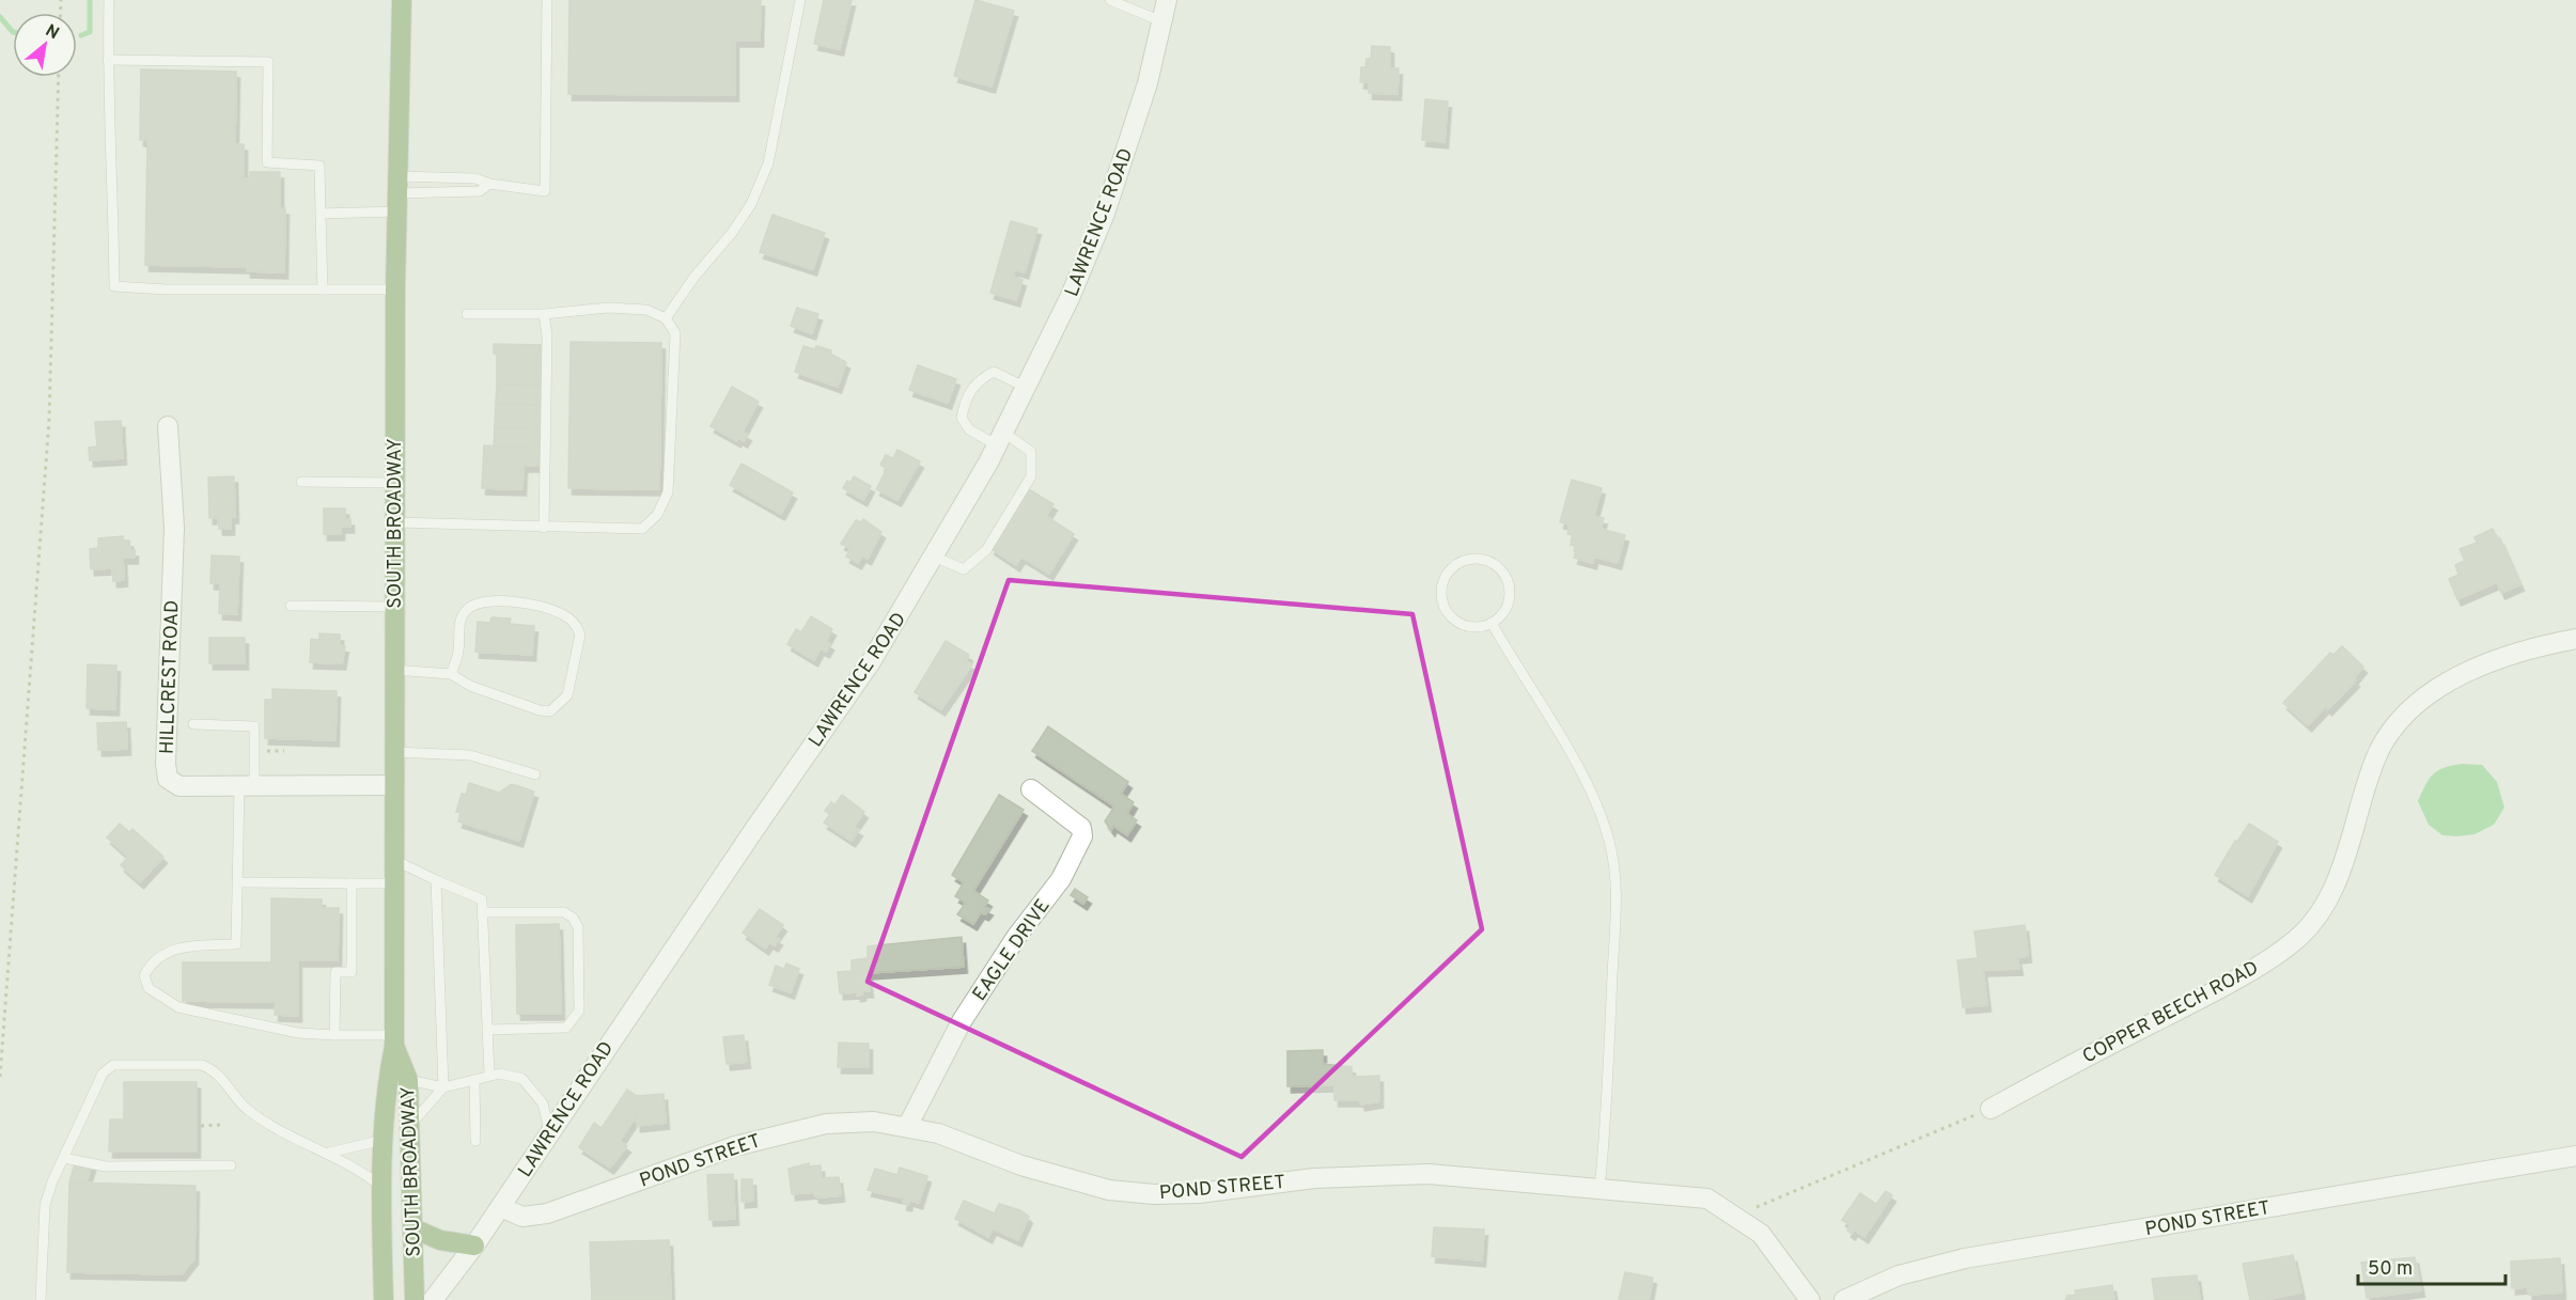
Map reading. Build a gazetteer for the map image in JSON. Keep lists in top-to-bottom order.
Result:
{
  "streets": {
    "main road": ["SOUTH BROADWAY"],
    "street": [
      "LAWRENCE ROAD",
      "HILLCREST ROAD",
      "EAGLE DRIVE",
      "COPPER BEECH ROAD",
      "POND STREET"
    ]
  },
  "crossings": [
    ["LAWRENCE ROAD", "SOUTH BROADWAY"],
    ["LAWRENCE ROAD", "POND STREET"],
    ["SOUTH BROADWAY", "HILLCREST ROAD"],
    ["SOUTH BROADWAY", "POND STREET"],
    ["EAGLE DRIVE", "POND STREET"]
  ],
  "scale_bar": "50 m",
  "north": "top right"
}
